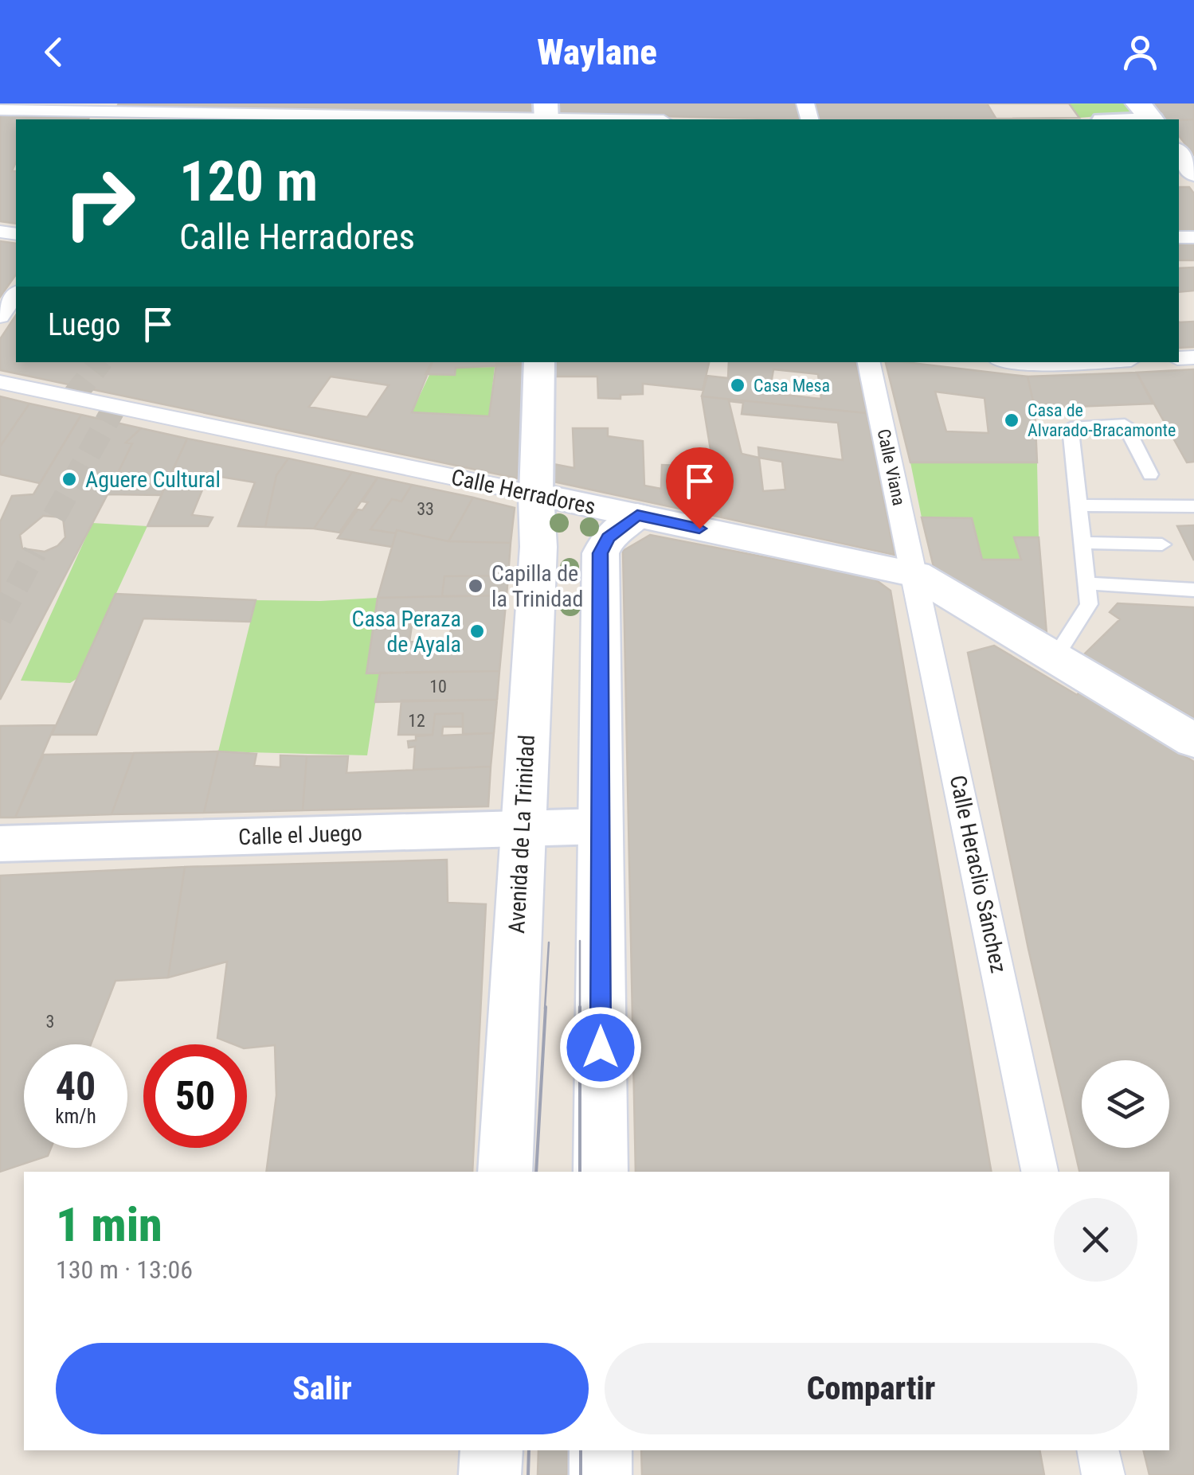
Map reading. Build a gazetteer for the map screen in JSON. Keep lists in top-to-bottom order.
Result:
{
  "streets": {
    "main road": ["Calle Herradores", "Avenida de La Trinidad"],
    "street": ["Calle Viana", "Calle el Juego", "Calle Heraclio Sánchez"]
  },
  "crossings": [
    ["Calle Viana", "Calle Herradores"],
    ["Calle Viana", "Calle Heraclio Sánchez"],
    ["Calle Herradores", "Avenida de La Trinidad"],
    ["Calle Herradores", "Calle Heraclio Sánchez"],
    ["Avenida de La Trinidad", "Calle el Juego"]
  ],
  "places": [
    "Casa Mesa",
    "Casa de Alvarado-Bracamonte",
    "Aguere Cultural",
    "Capilla de la Trinidad",
    "Casa Peraza de Ayala"
  ],
  "house_numbers": [
    "33",
    "10",
    "12",
    "3"
  ],
  "page": {
    "header": "Waylane",
    "turn": ["120 m", "Calle Herradores"],
    "then": "Luego",
    "speed": "40 km/h",
    "limit": "50",
    "heading": ["1 min", "130 m · 13:06"],
    "buttons": ["Salir", "Compartir"]
  }
}
